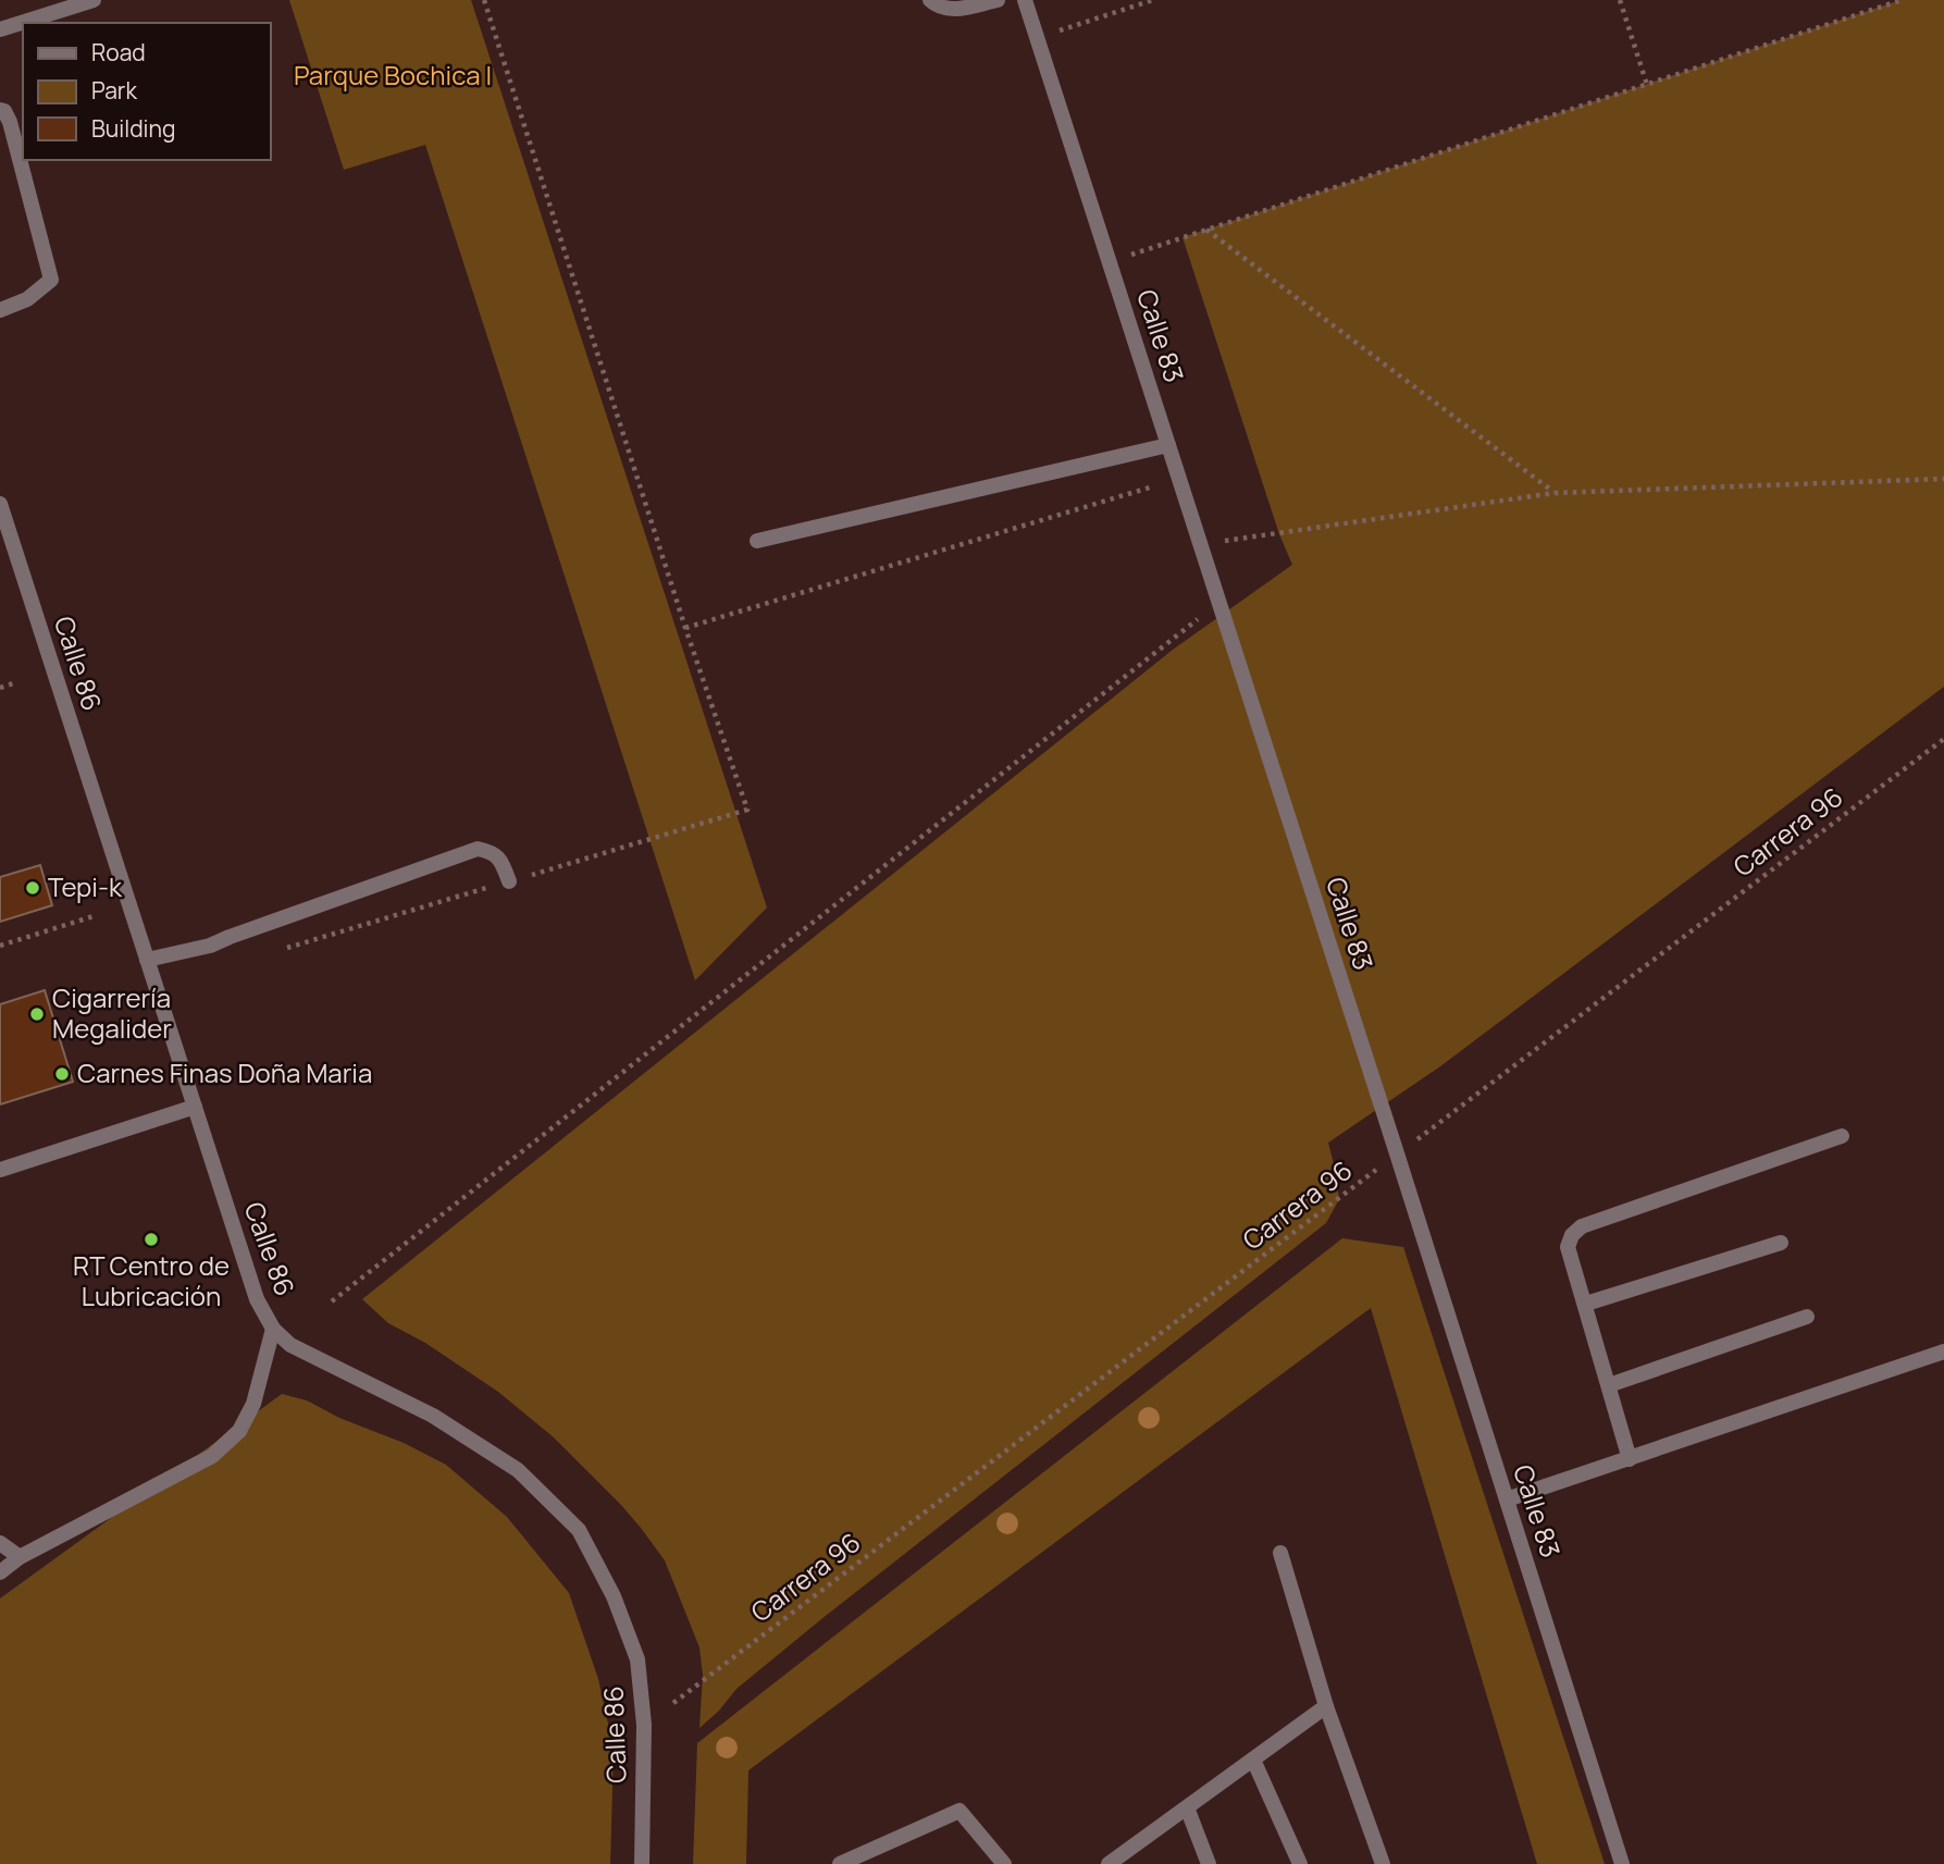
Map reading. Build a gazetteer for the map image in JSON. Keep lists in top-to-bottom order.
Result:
{
  "streets": {
    "street": ["Calle 83", "Calle 86"],
    "path": ["Carrera 96"]
  },
  "crossings": [
    ["Calle 83", "Carrera 96"]
  ],
  "parks": ["Parque Bochica I"],
  "places": [
    "Tepi-k",
    "Cigarrería Megalider",
    "Carnes Finas Doña Maria",
    "RT Centro de Lubricación"
  ],
  "legend": ["Road", "Park", "Building"]
}
